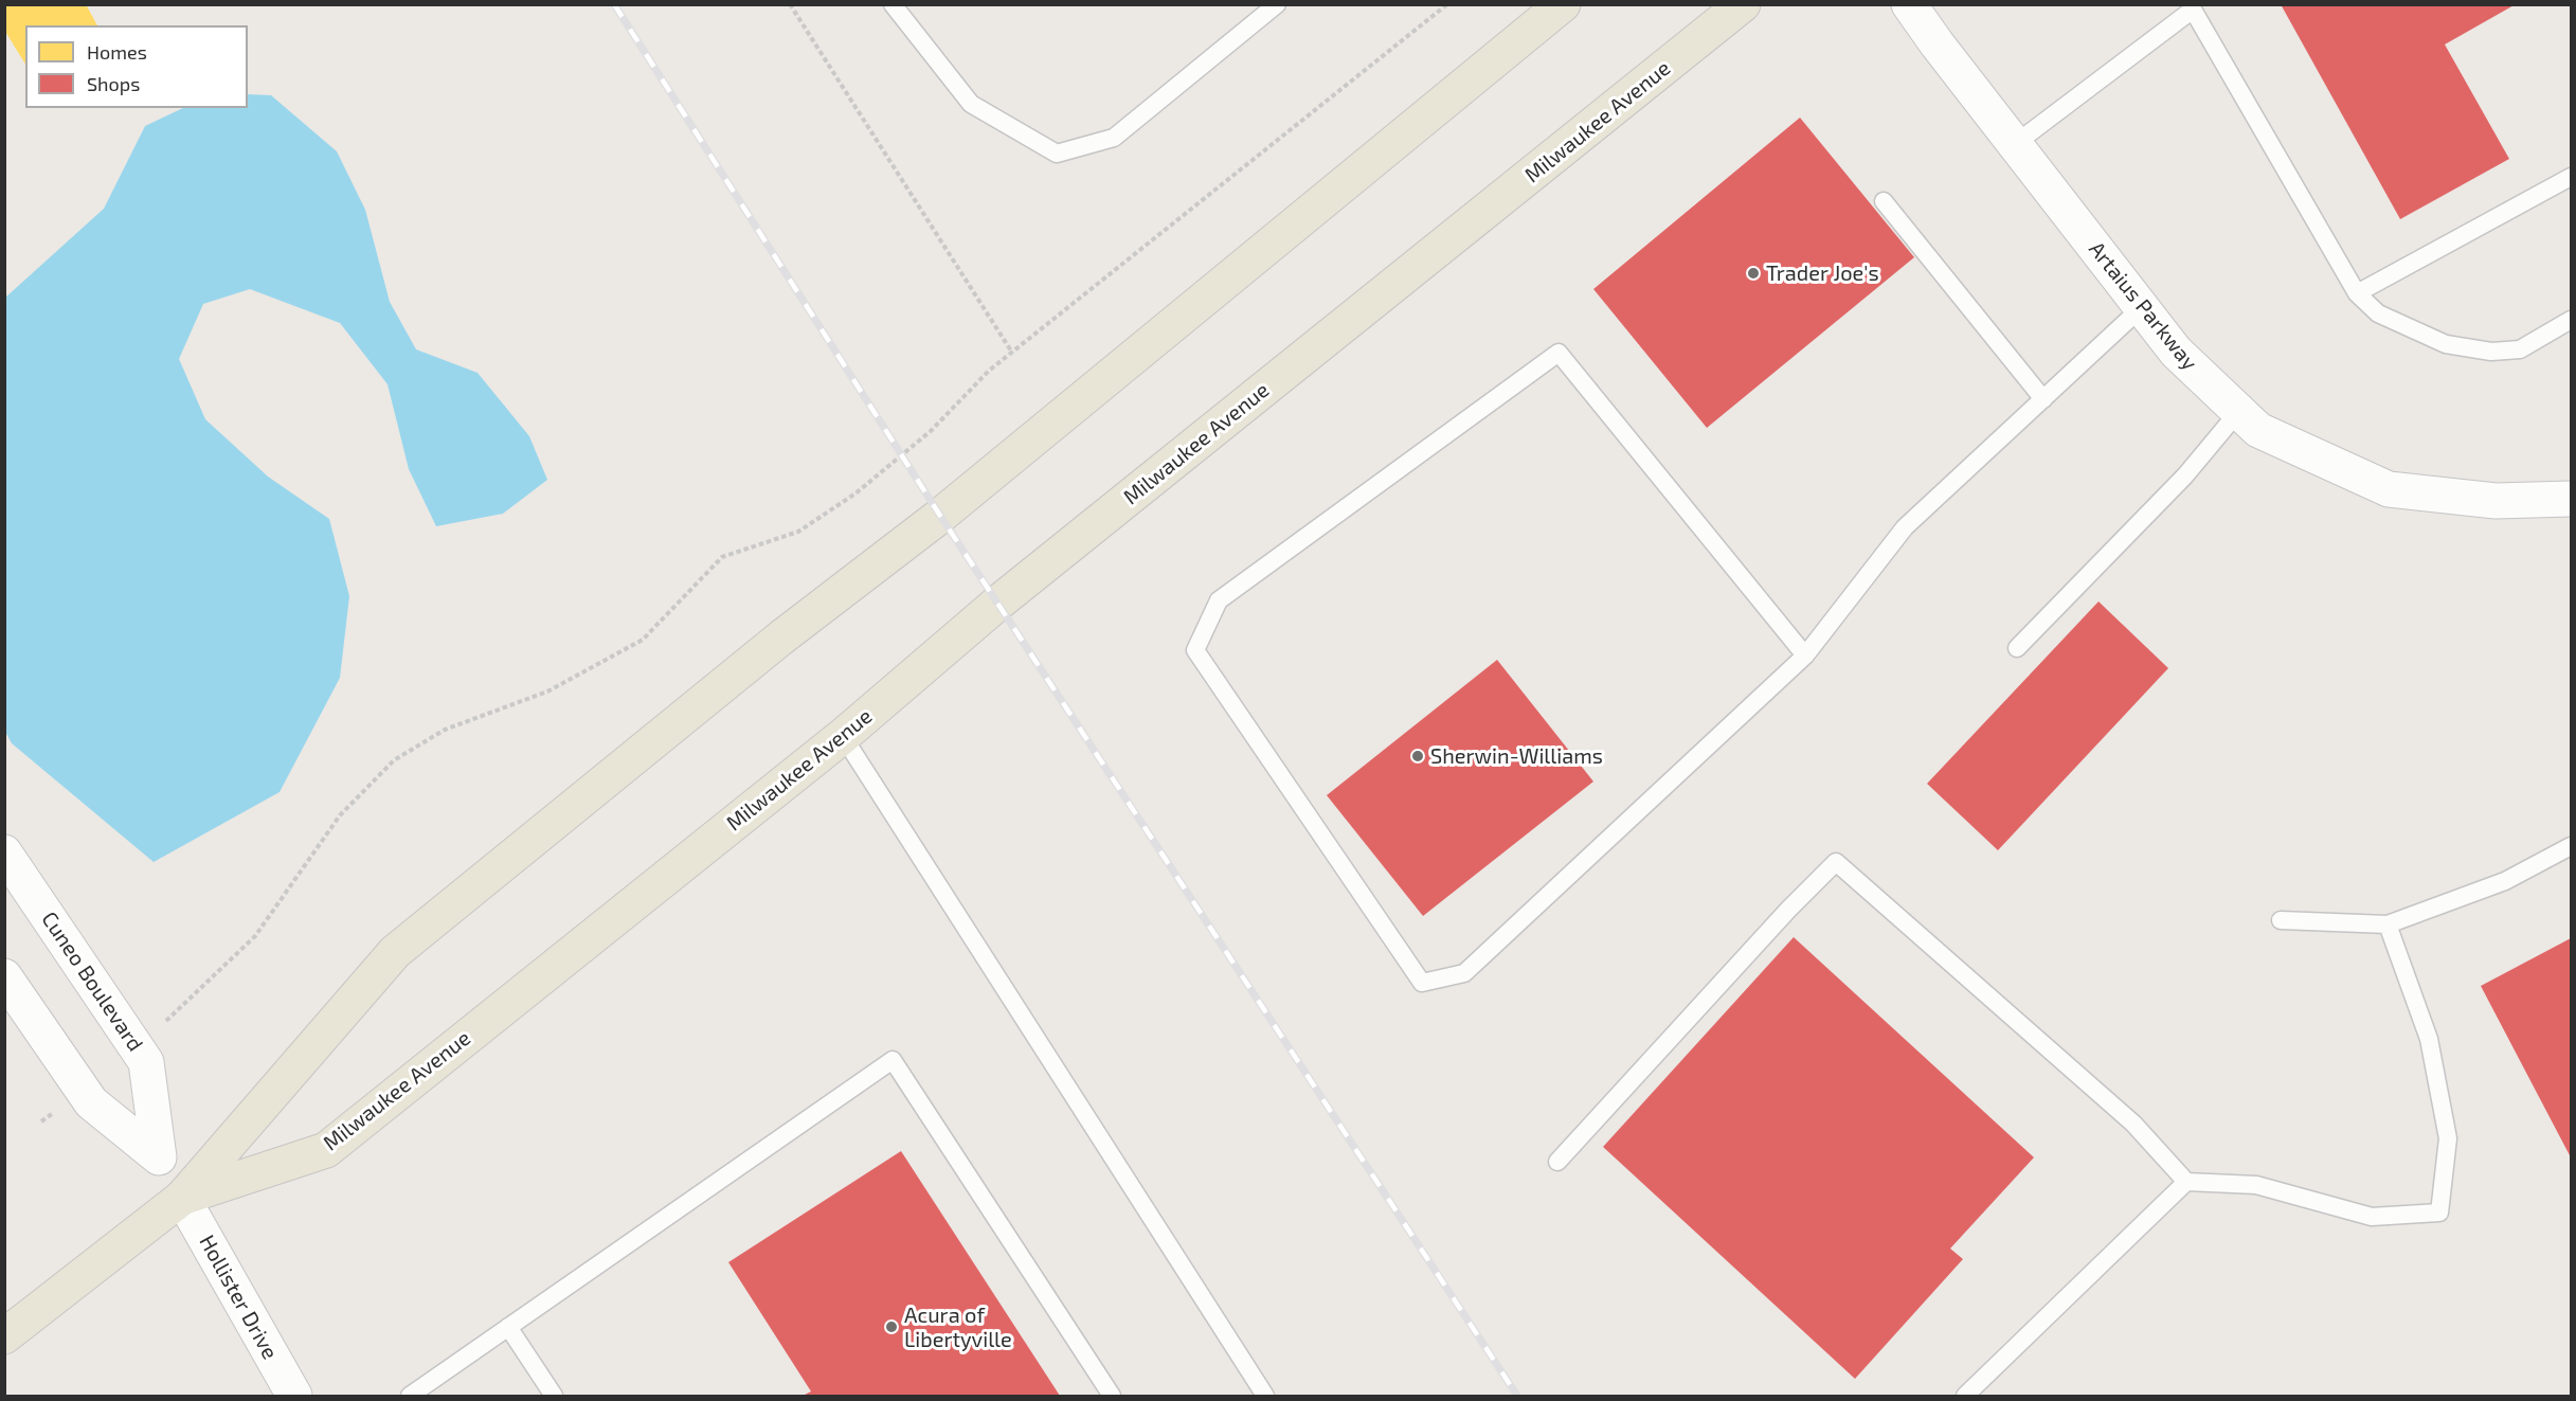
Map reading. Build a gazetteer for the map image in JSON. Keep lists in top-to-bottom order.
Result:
{
  "streets": {
    "main road": ["Milwaukee Avenue"],
    "street": ["Artaius Parkway", "Cuneo Boulevard", "Hollister Drive"]
  },
  "crossings": [
    ["Milwaukee Avenue", "Cuneo Boulevard"],
    ["Milwaukee Avenue", "Hollister Drive"],
    ["Cuneo Boulevard", "Hollister Drive"]
  ],
  "places": ["Trader Joe's", "Sherwin-Williams", "Acura of Libertyville"],
  "legend": ["Homes", "Shops"]
}
